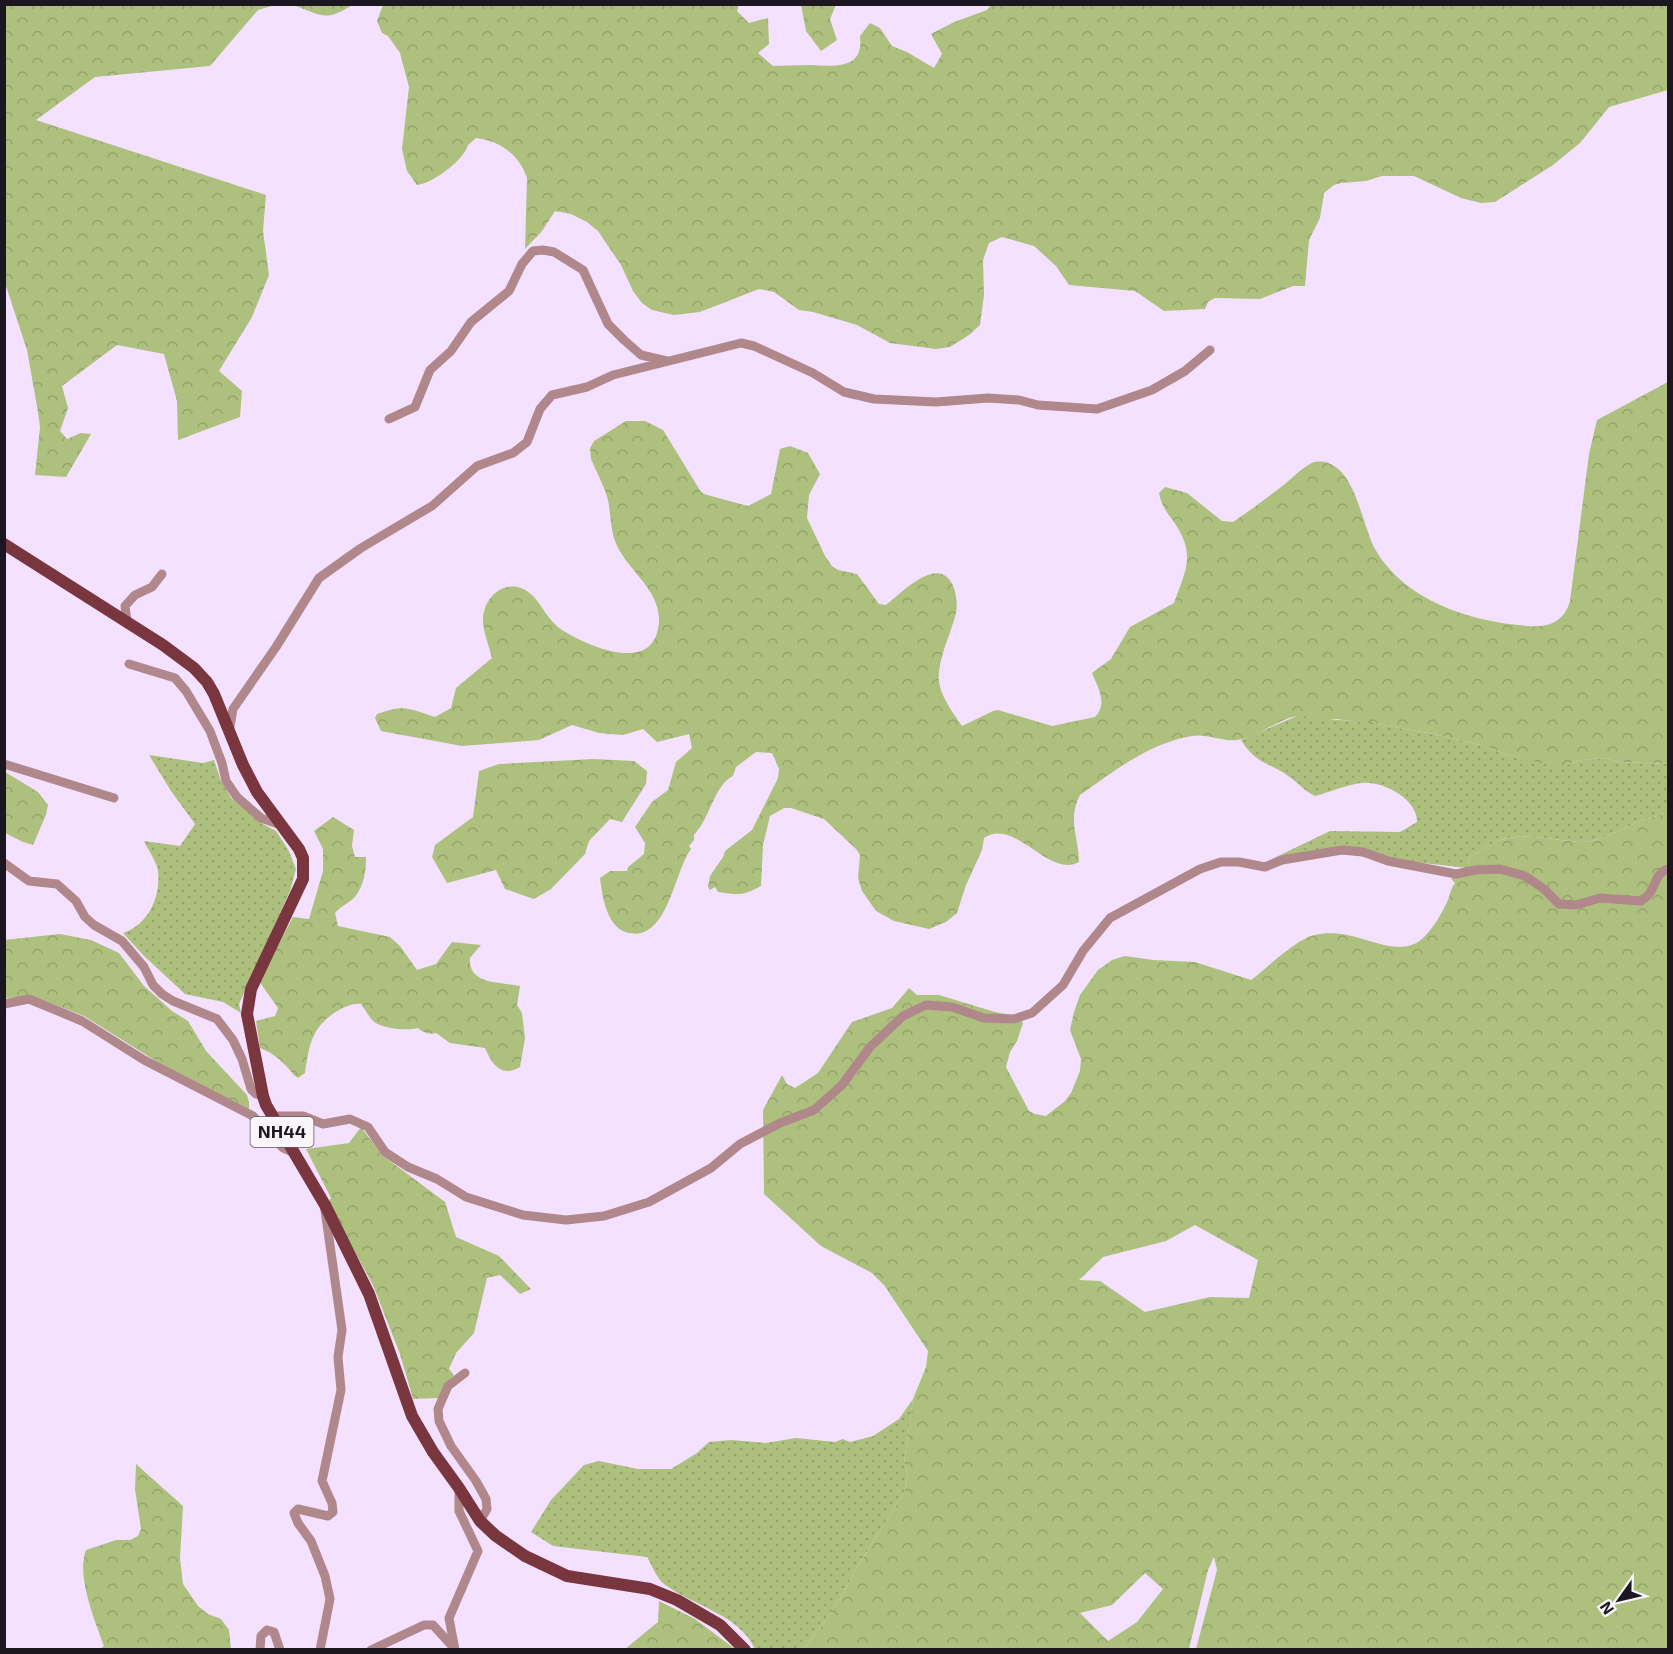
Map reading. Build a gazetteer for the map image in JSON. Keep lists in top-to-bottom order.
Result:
{
  "streets": {
    "main road": ["NH44"]
  },
  "north": "bottom left"
}
